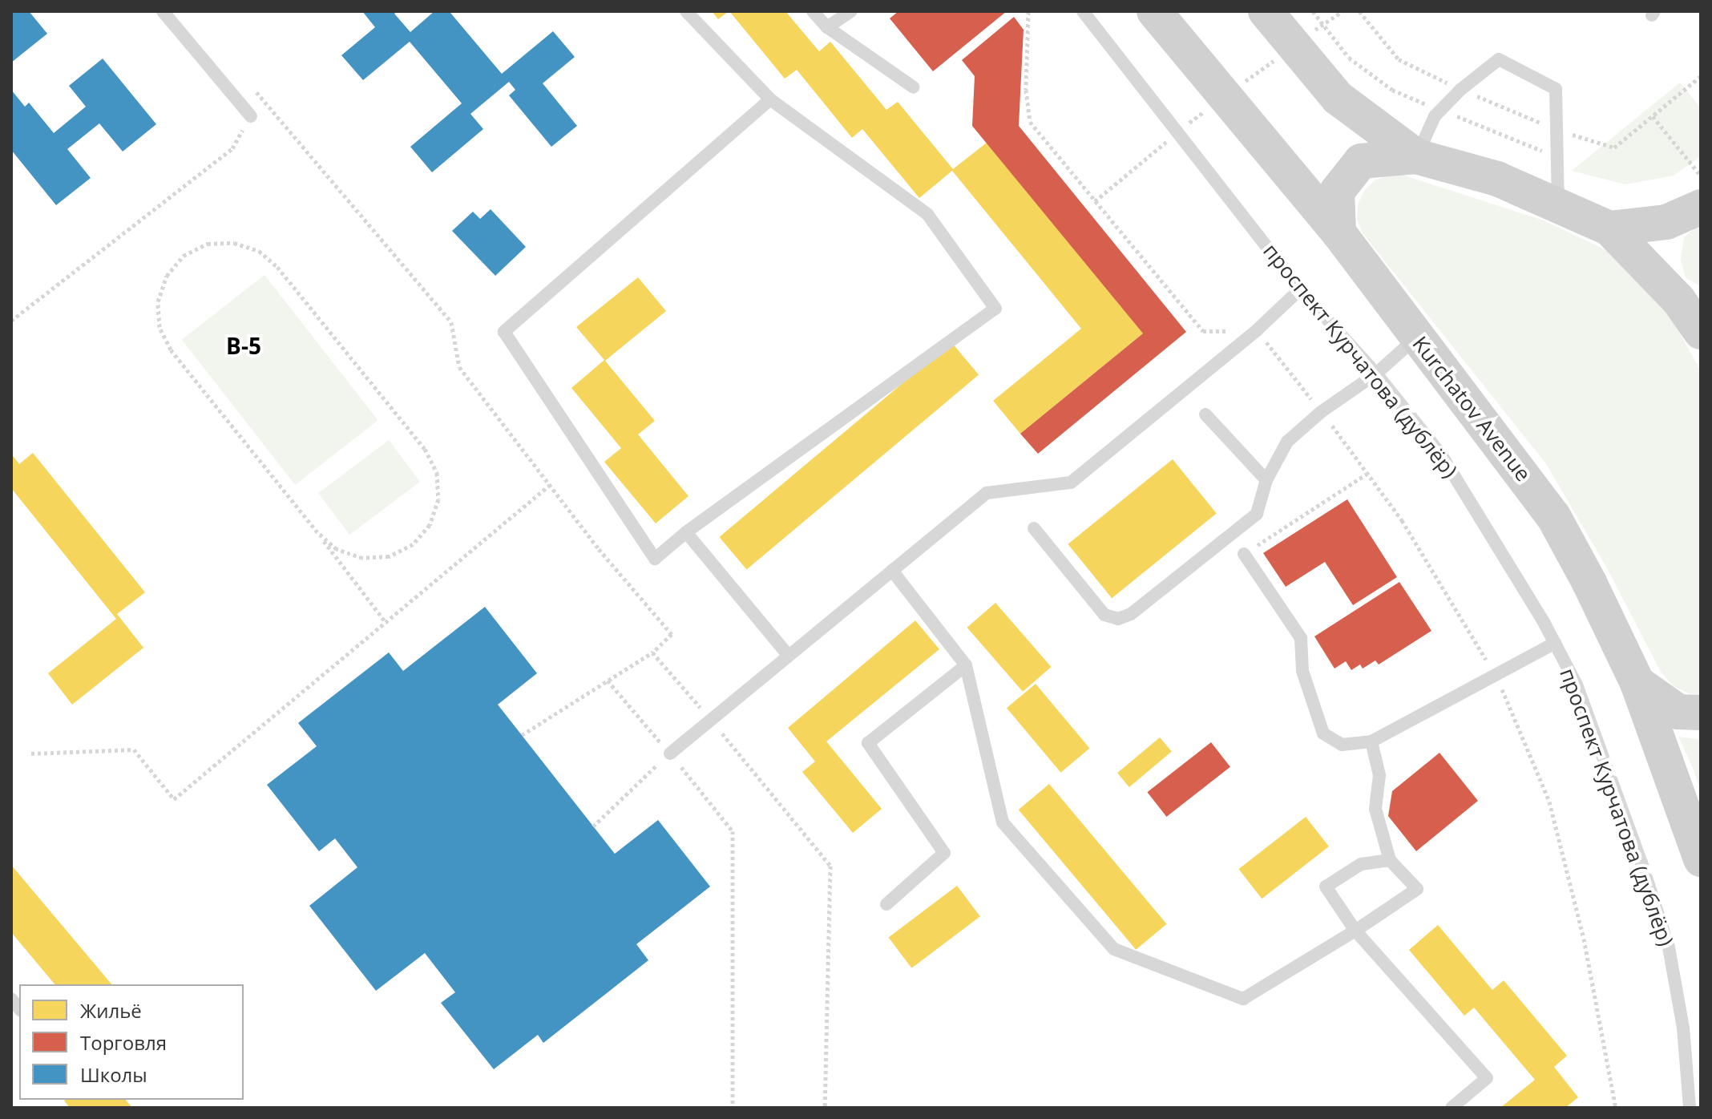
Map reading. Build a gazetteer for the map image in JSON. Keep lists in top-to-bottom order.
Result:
{
  "streets": {
    "main road": ["Kurchatov Avenue"],
    "lane": ["проспект Курчатова (дублёр)"]
  },
  "districts": ["В-5"],
  "legend": ["Жильё", "Торговля", "Школы"]
}
